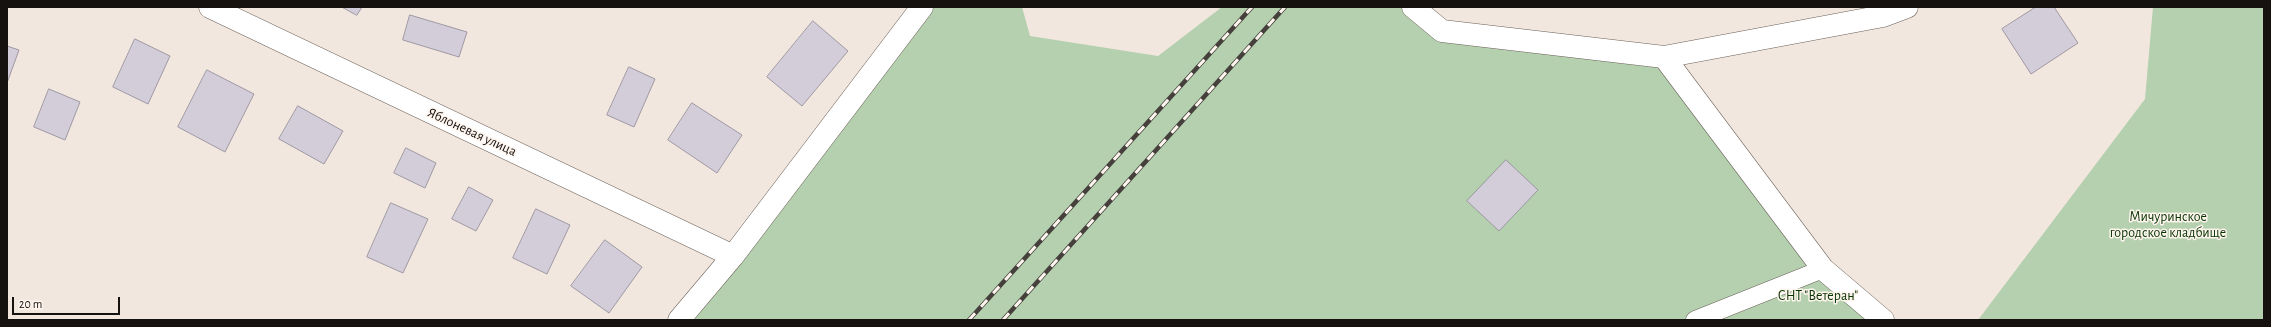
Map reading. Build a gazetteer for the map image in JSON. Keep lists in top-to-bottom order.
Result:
{
  "streets": {
    "street": ["Яблоневая улица"]
  },
  "parks": ["Мичуринское городское кладбище", "СНТ \"Ветеран\""],
  "scale_bar": "20 m"
}
